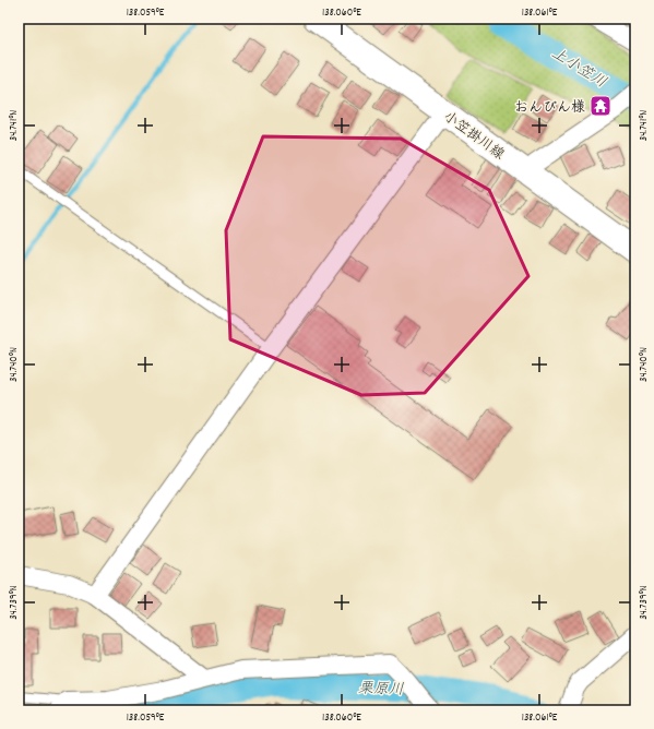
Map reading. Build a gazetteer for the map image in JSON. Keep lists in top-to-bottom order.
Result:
{
  "streets": {
    "main road": ["小笠掛川線"]
  },
  "water": ["上小笠川", "栗原川"],
  "places": {
    "temple": ["おんびん様"]
  },
  "coordinates": [
    "138.059°E",
    "138.060°E",
    "138.061°E",
    "34.741°N",
    "34.740°N",
    "34.739°N"
  ]
}
